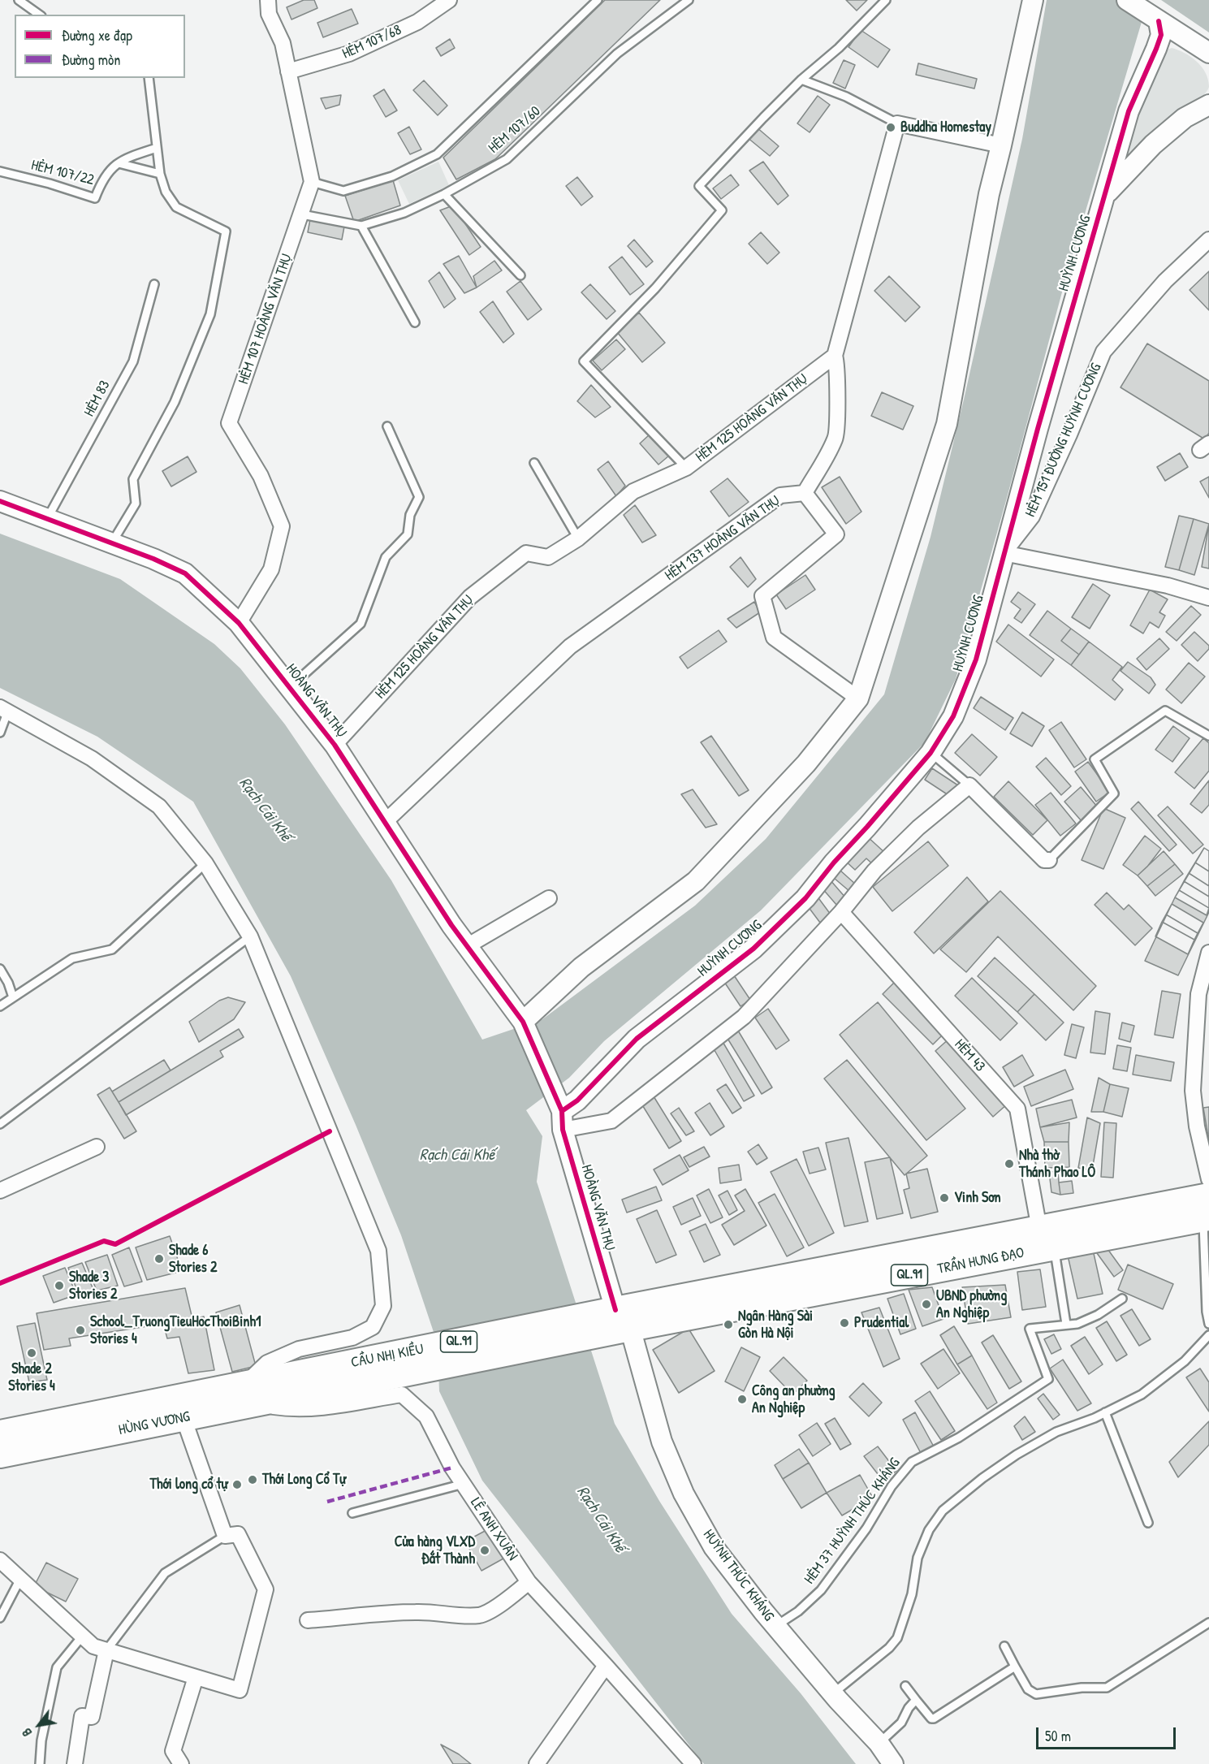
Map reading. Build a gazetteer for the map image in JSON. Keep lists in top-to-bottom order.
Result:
{
  "streets": {
    "highway": [
      "TRẦN HƯNG ĐẠO",
      "QL.91",
      "CẦU NHỊ KIỀU",
      "HÙNG VƯƠNG"
    ],
    "street": [
      "HẺM 107/68",
      "HUỲNH CƯƠNG",
      "HẺM 107 HOÀNG VĂN THỤ",
      "HẺM 125 HOÀNG VĂN THỤ",
      "HẺM 151 ĐƯỜNG HUỲNH CƯƠNG",
      "HẺM 137 HOÀNG VĂN THỤ",
      "HOÀNG VĂN THỤ",
      "HẺM 43",
      "LÊ ANH XUÂN",
      "HUỲNH THÚC KHÁNG"
    ],
    "lane": [
      "HẺM 107/60",
      "HẺM 107/22",
      "HẺM 83",
      "HẺM 37 HUỲNH THÚC KHÁNG"
    ]
  },
  "crossings": [
    ["HẺM 107/68", "HẺM 107 HOÀNG VĂN THỤ"],
    ["HẺM 107/60", "HẺM 107 HOÀNG VĂN THỤ"],
    ["HUỲNH CƯƠNG", "HẺM 151 ĐƯỜNG HUỲNH CƯƠNG"],
    ["HUỲNH CƯƠNG", "HOÀNG VĂN THỤ"],
    ["HẺM 107 HOÀNG VĂN THỤ", "HOÀNG VĂN THỤ"],
    ["HẺM 83", "HOÀNG VĂN THỤ"],
    ["HẺM 125 HOÀNG VĂN THỤ", "HOÀNG VĂN THỤ"],
    ["HẺM 137 HOÀNG VĂN THỤ", "HOÀNG VĂN THỤ"],
    ["HOÀNG VĂN THỤ", "TRẦN HƯNG ĐẠO"],
    ["HOÀNG VĂN THỤ", "CẦU NHỊ KIỀU"],
    ["HOÀNG VĂN THỤ", "HUỲNH THÚC KHÁNG"],
    ["HẺM 43", "TRẦN HƯNG ĐẠO"],
    ["TRẦN HƯNG ĐẠO", "CẦU NHỊ KIỀU"],
    ["TRẦN HƯNG ĐẠO", "HUỲNH THÚC KHÁNG"],
    ["CẦU NHỊ KIỀU", "HÙNG VƯƠNG"],
    ["CẦU NHỊ KIỀU", "HUỲNH THÚC KHÁNG"],
    ["HÙNG VƯƠNG", "LÊ ANH XUÂN"],
    ["HẺM 37 HUỲNH THÚC KHÁNG", "HUỲNH THÚC KHÁNG"]
  ],
  "water": ["Rạch Cái Khế"],
  "places": [
    "Buddha Homestay",
    "Nhà thờ Thánh Phao LÔ",
    "Vinh Sơn",
    "Shade 6 Stories 2",
    "Shade 3 Stories 2",
    "UBND phường An Nghiệp",
    "Prudential",
    "Ngân Hàng Sài Gòn Hà Nội",
    "School_TruongTieuHocThoiBinh1 Stories 4",
    "Shade 2 Stories 4",
    "Công an phường An Nghiệp",
    "Thới Long Cổ Tự",
    "Thới long cổ tự",
    "Cửa hàng VLXD Đắt Thành"
  ],
  "legend": ["Đường xe đạp", "Đường mòn"],
  "scale_bar": "50 m",
  "north": "bottom left"
}
